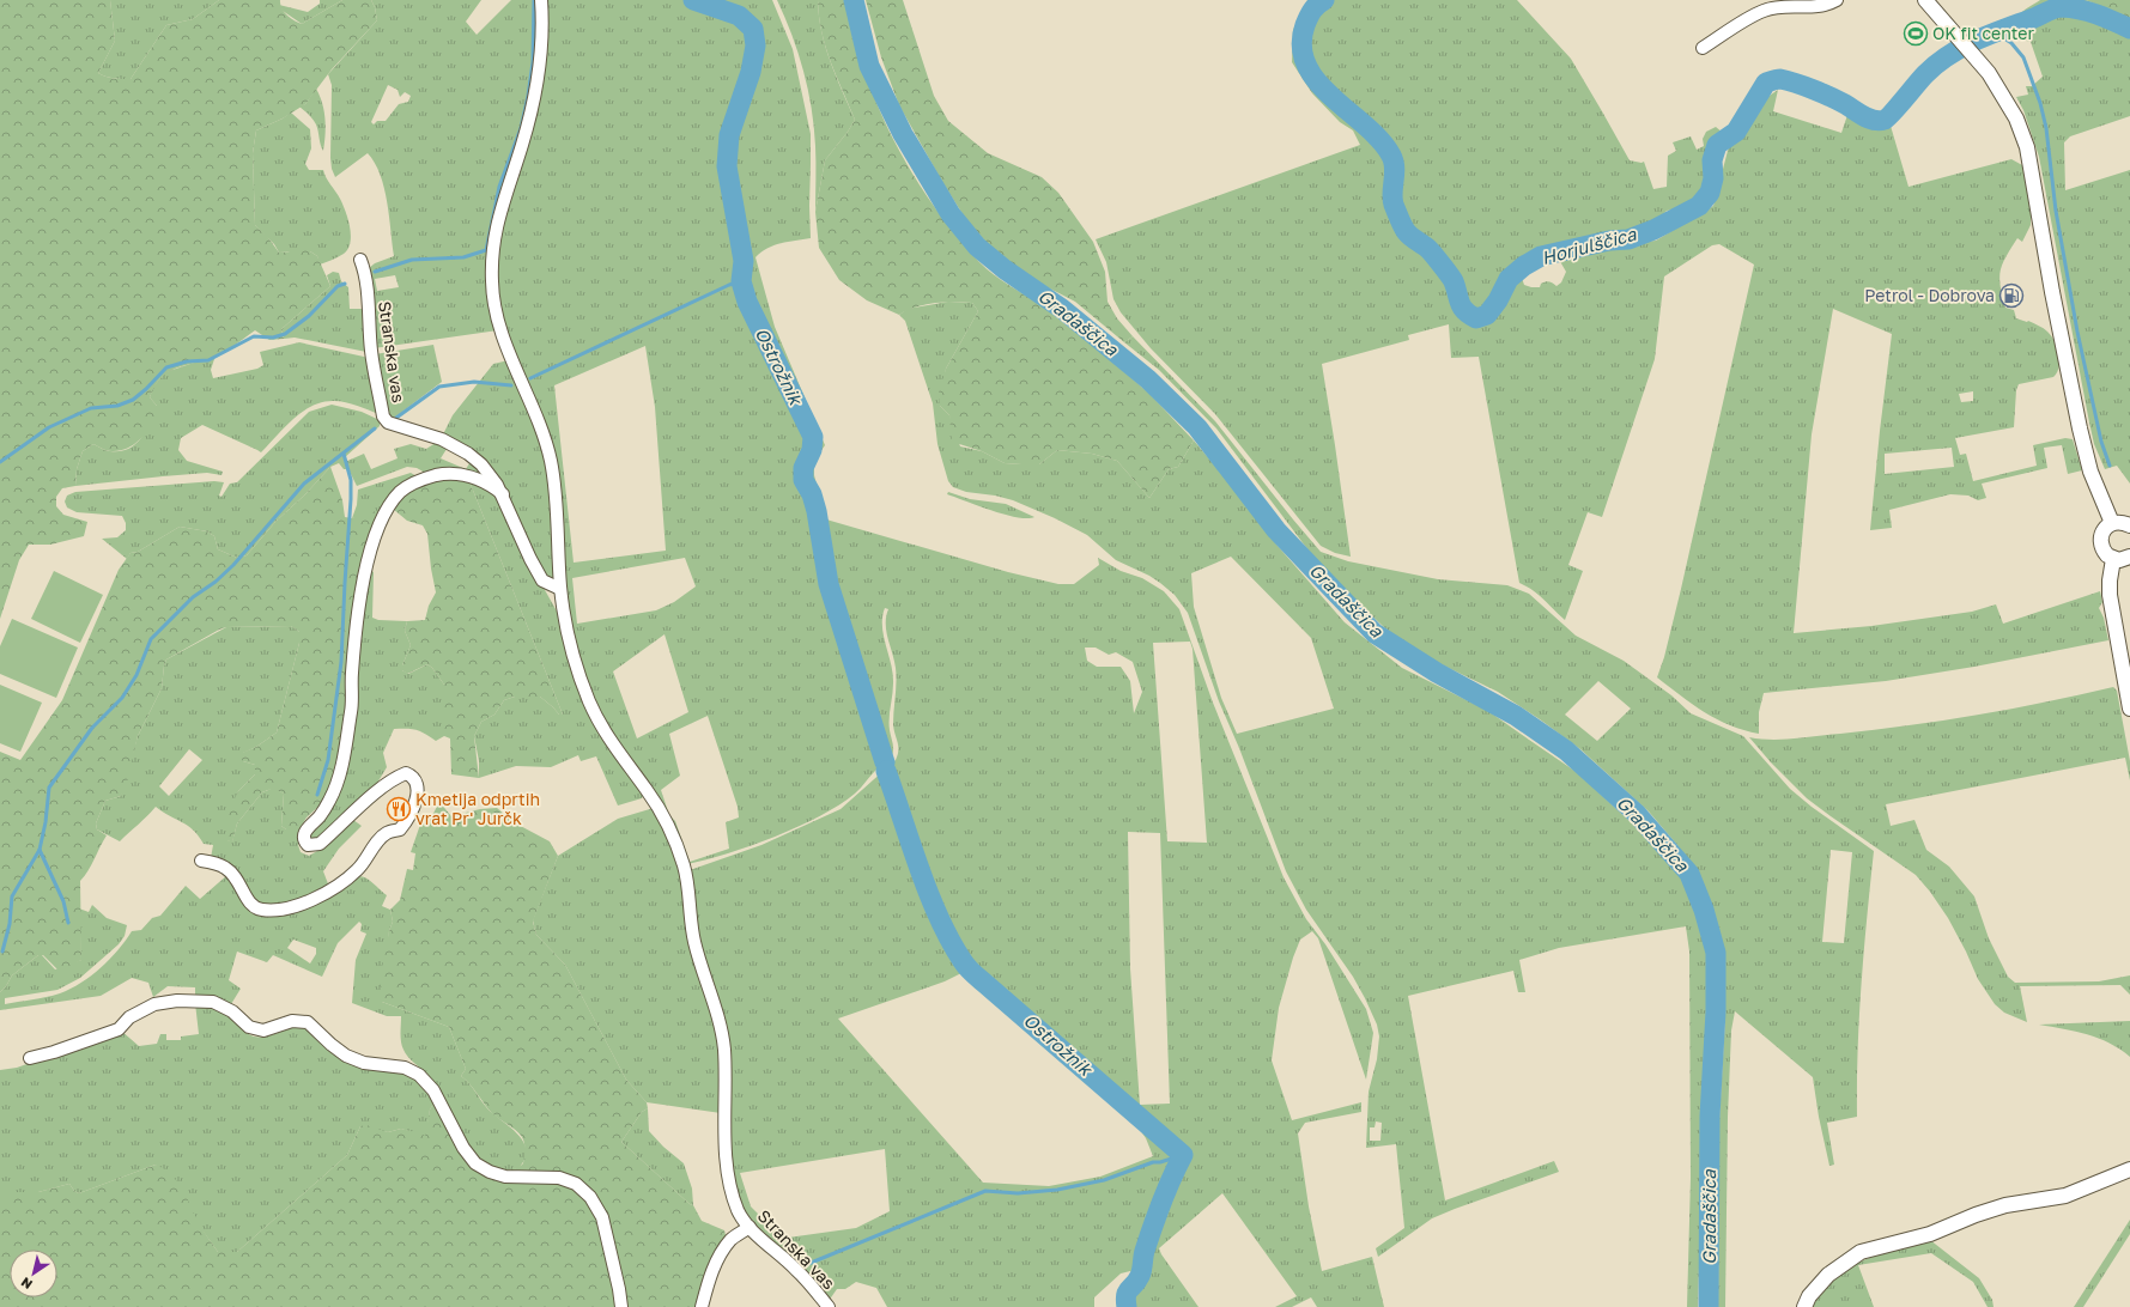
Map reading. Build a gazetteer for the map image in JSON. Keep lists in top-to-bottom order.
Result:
{
  "streets": {
    "street": ["Stranska vas"]
  },
  "water": ["Horjulščica", "Gradaščica", "Ostrožnik"],
  "places": {
    "sports": ["OK fit center"],
    "fuel station": ["Petrol - Dobrova"],
    "restaurant": ["Kmetija odprtih vrat Pr' Jurčk"]
  },
  "north": "bottom left"
}
